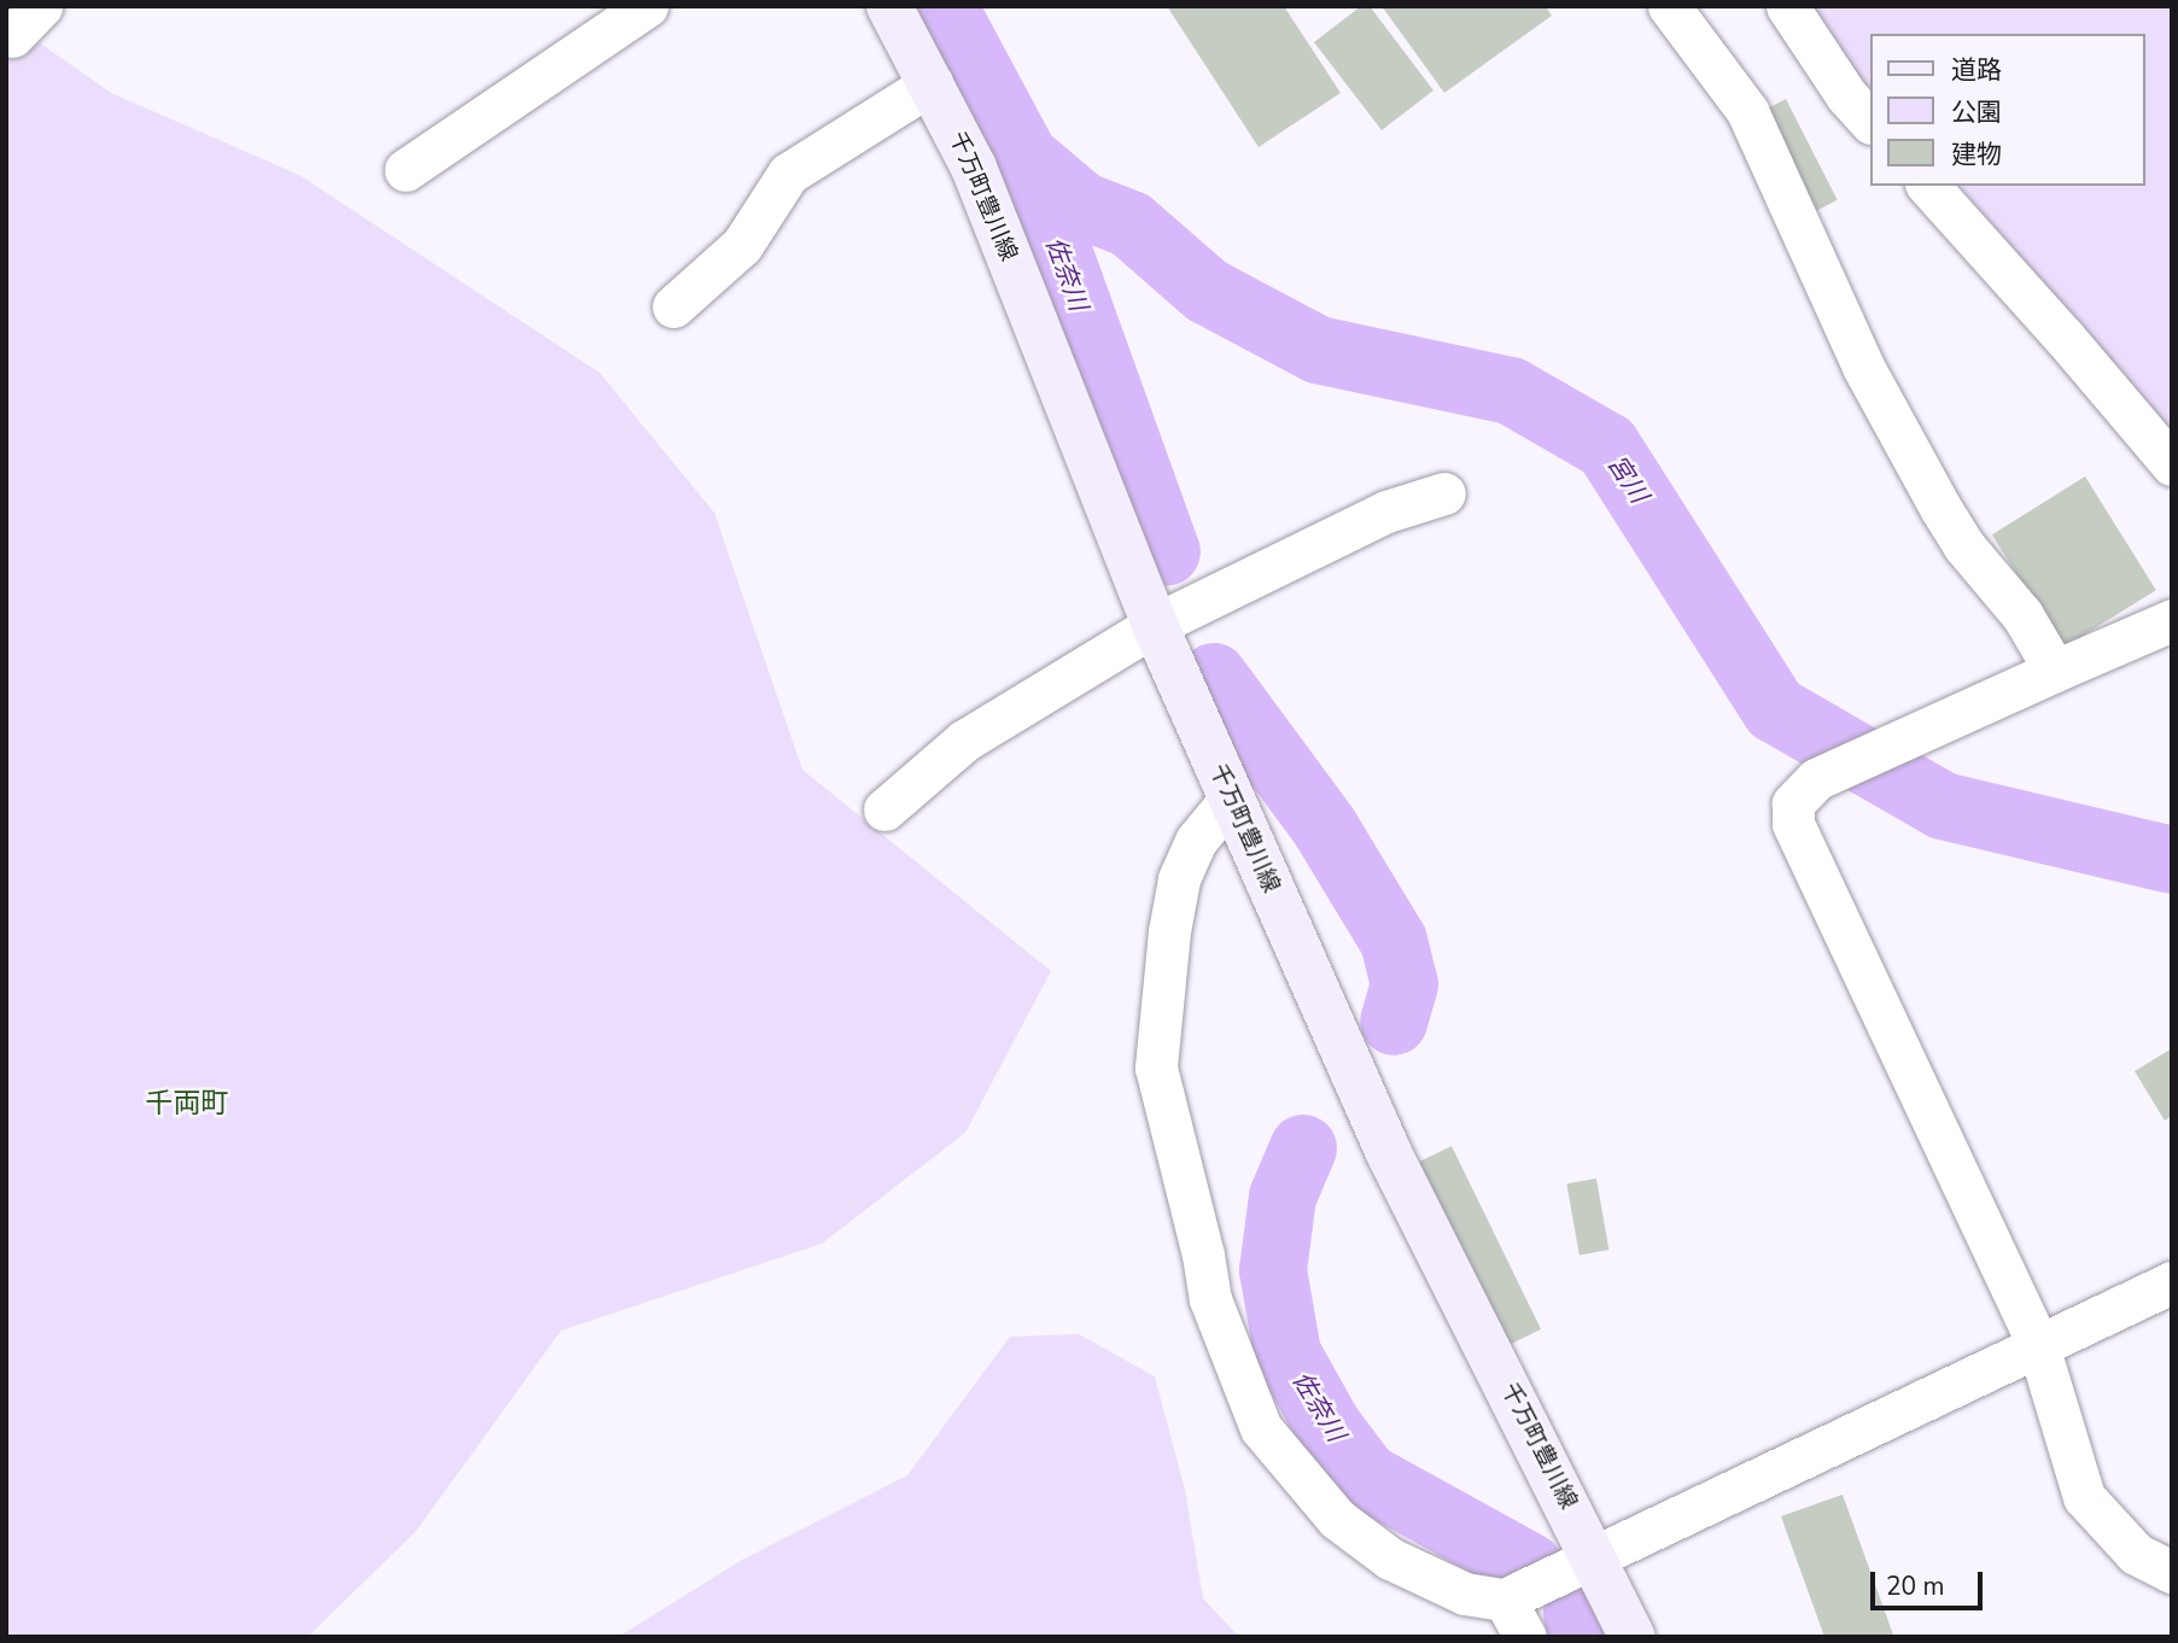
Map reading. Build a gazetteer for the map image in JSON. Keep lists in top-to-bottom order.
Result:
{
  "streets": {
    "main road": ["千万町豊川線"]
  },
  "districts": ["千両町"],
  "water": ["佐奈川", "宮川"],
  "legend": ["道路", "公園", "建物"],
  "scale_bar": "20 m"
}
